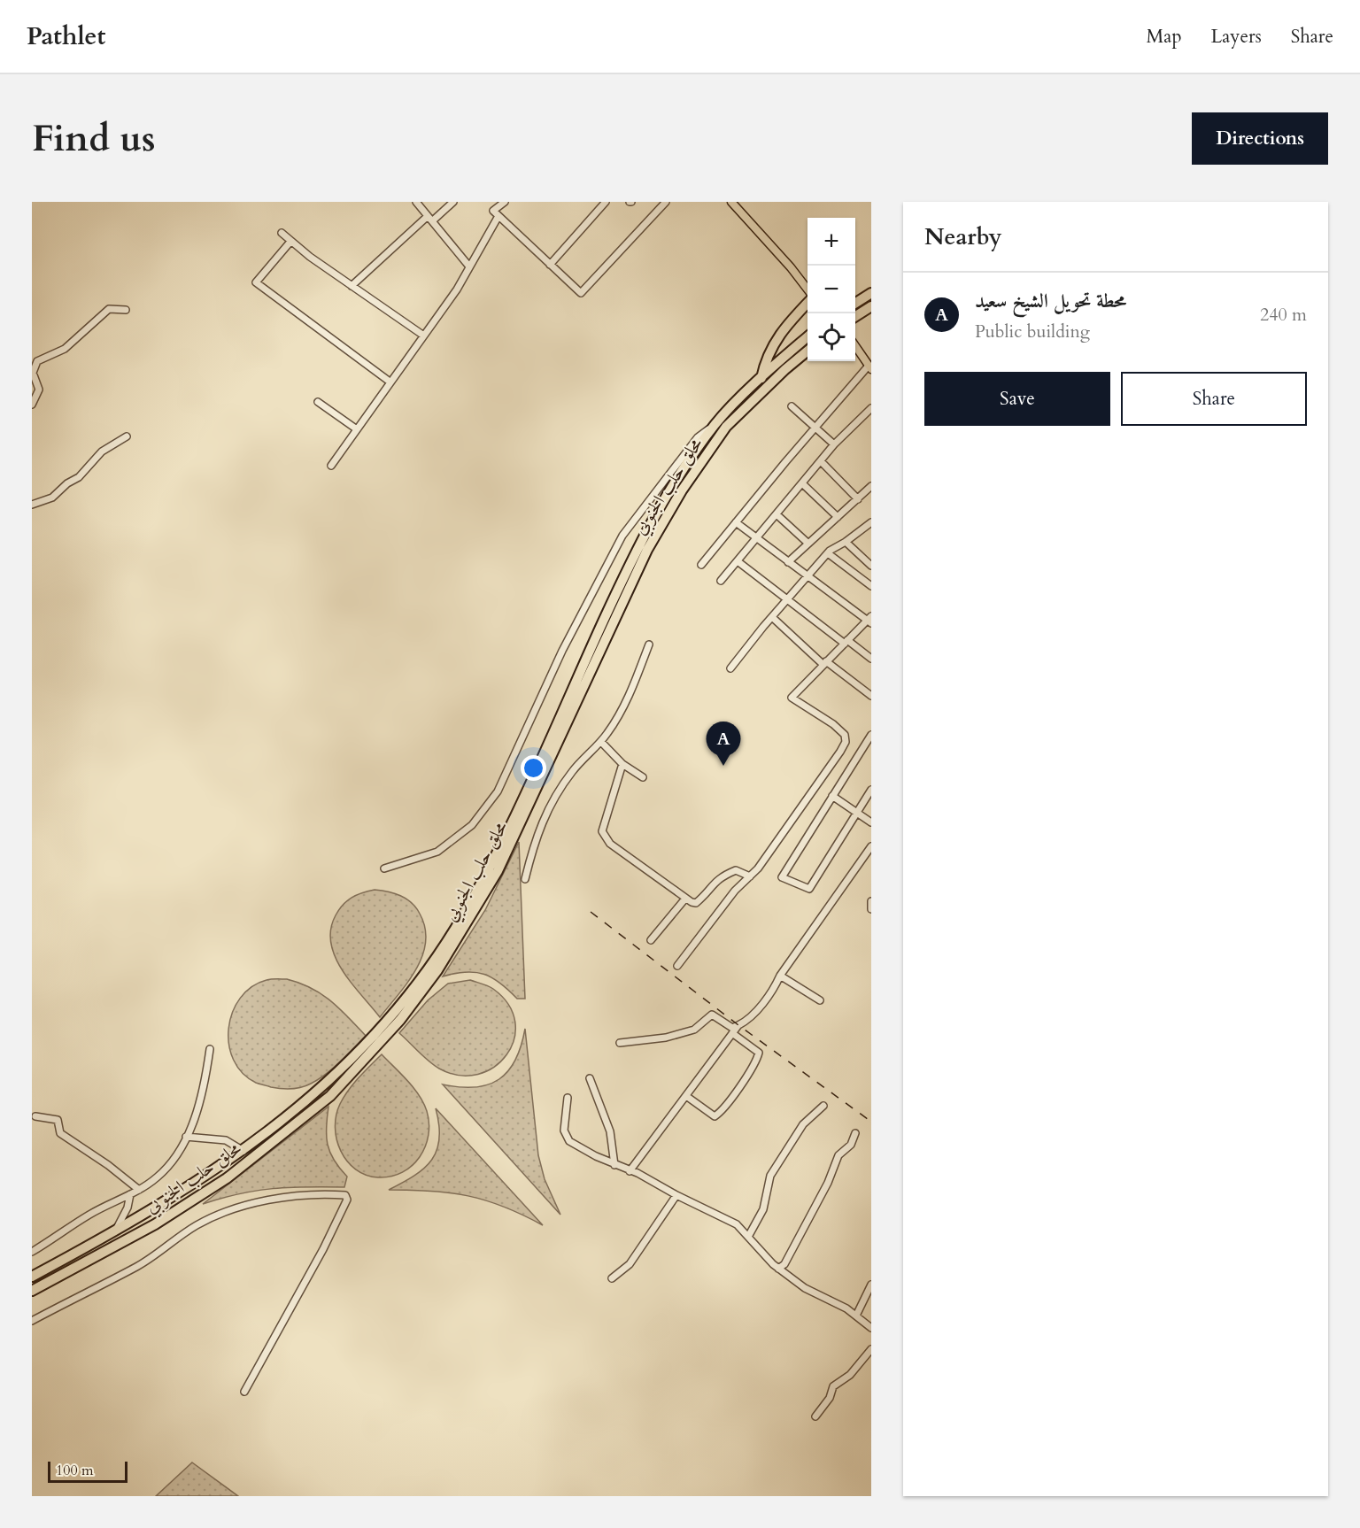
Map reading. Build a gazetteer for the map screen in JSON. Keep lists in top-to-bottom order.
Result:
{
  "streets": {
    "highway": ["محلق حلب الجنوبي"]
  },
  "scale_bar": "100 m",
  "page": {
    "header": "Pathlet",
    "nav": ["Map", "Layers", "Share"],
    "buttons": [
      "Directions",
      ["Save", "Share"]
    ],
    "title": "Find us",
    "heading": "Nearby",
    "map_buttons": ["+", "−"],
    "list": [
      {
        "mark": "A",
        "name": "محطة تحويل الشيخ سعيد",
        "note": "Public building",
        "value": "240 m"
      }
    ],
    "pins": "A",
    "scale": "100 m"
  }
}
